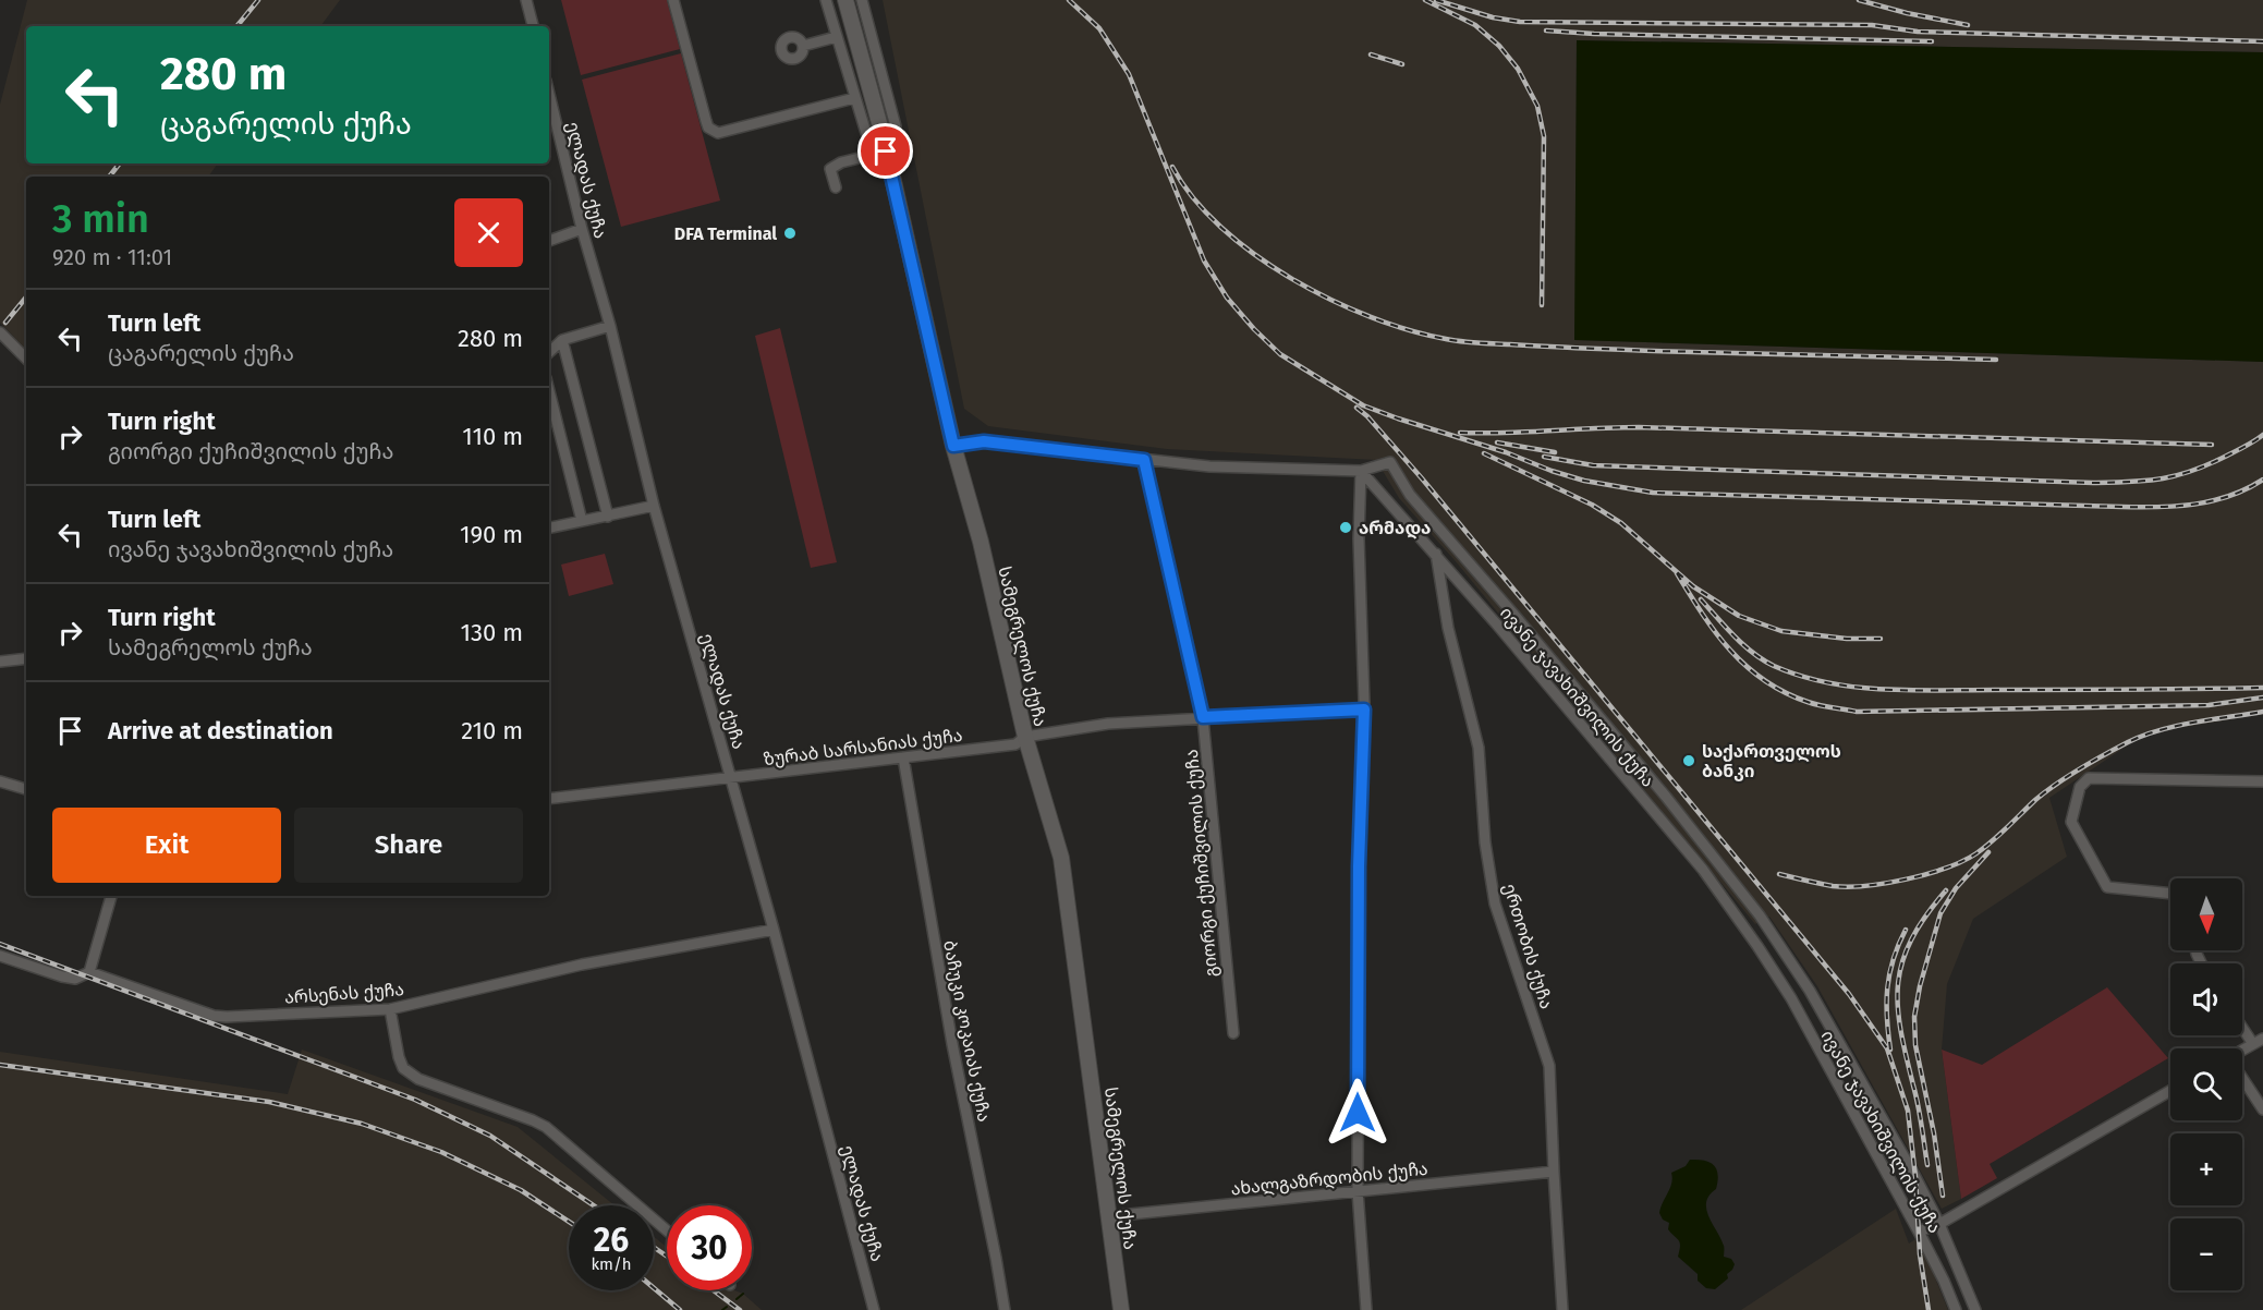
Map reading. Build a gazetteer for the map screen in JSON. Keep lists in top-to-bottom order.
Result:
{
  "streets": {
    "main road": ["სამეგრელოს ქუჩა"],
    "street": [
      "ელადას ქუჩა",
      "ივანე ჯავახიშვილის ქუჩა",
      "ზურაბ სარსანიას ქუჩა",
      "გიორგი ქუჩიშვილის ქუჩა",
      "ერთობის ქუჩა",
      "არსენას ქუჩა",
      "ბაჩუკი კოკაიას ქუჩა",
      "ახალგაზრდობის ქუჩა"
    ]
  },
  "crossings": [
    ["ელადას ქუჩა", "ზურაბ სარსანიას ქუჩა"],
    ["ელადას ქუჩა", "არსენას ქუჩა"],
    ["სამეგრელოს ქუჩა", "ზურაბ სარსანიას ქუჩა"],
    ["სამეგრელოს ქუჩა", "ახალგაზრდობის ქუჩა"],
    ["ივანე ჯავახიშვილის ქუჩა", "ერთობის ქუჩა"],
    ["ზურაბ სარსანიას ქუჩა", "გიორგი ქუჩიშვილის ქუჩა"],
    ["ზურაბ სარსანიას ქუჩა", "ბაჩუკი კოკაიას ქუჩა"],
    ["ერთობის ქუჩა", "ახალგაზრდობის ქუჩა"]
  ],
  "places": ["DFA Terminal", "არმადა", "საქართველოს ბანკი"],
  "north": "bottom",
  "page": {
    "turn": ["280 m", "ცაგარელის ქუჩა"],
    "heading": ["3 min", "920 m · 11:01"],
    "list": [
      {
        "name": "Turn left",
        "note": "ცაგარელის ქუჩა",
        "value": "280 m"
      },
      {
        "name": "Turn right",
        "note": "გიორგი ქუჩიშვილის ქუჩა",
        "value": "110 m"
      },
      {
        "name": "Turn left",
        "note": "ივანე ჯავახიშვილის ქუჩა",
        "value": "190 m"
      },
      {
        "name": "Turn right",
        "note": "სამეგრელოს ქუჩა",
        "value": "130 m"
      },
      {
        "name": "Arrive at destination",
        "value": "210 m"
      }
    ],
    "buttons": ["Exit", "Share"],
    "map_buttons": ["+", "−"],
    "speed": "26 km/h",
    "limit": "30"
  }
}
